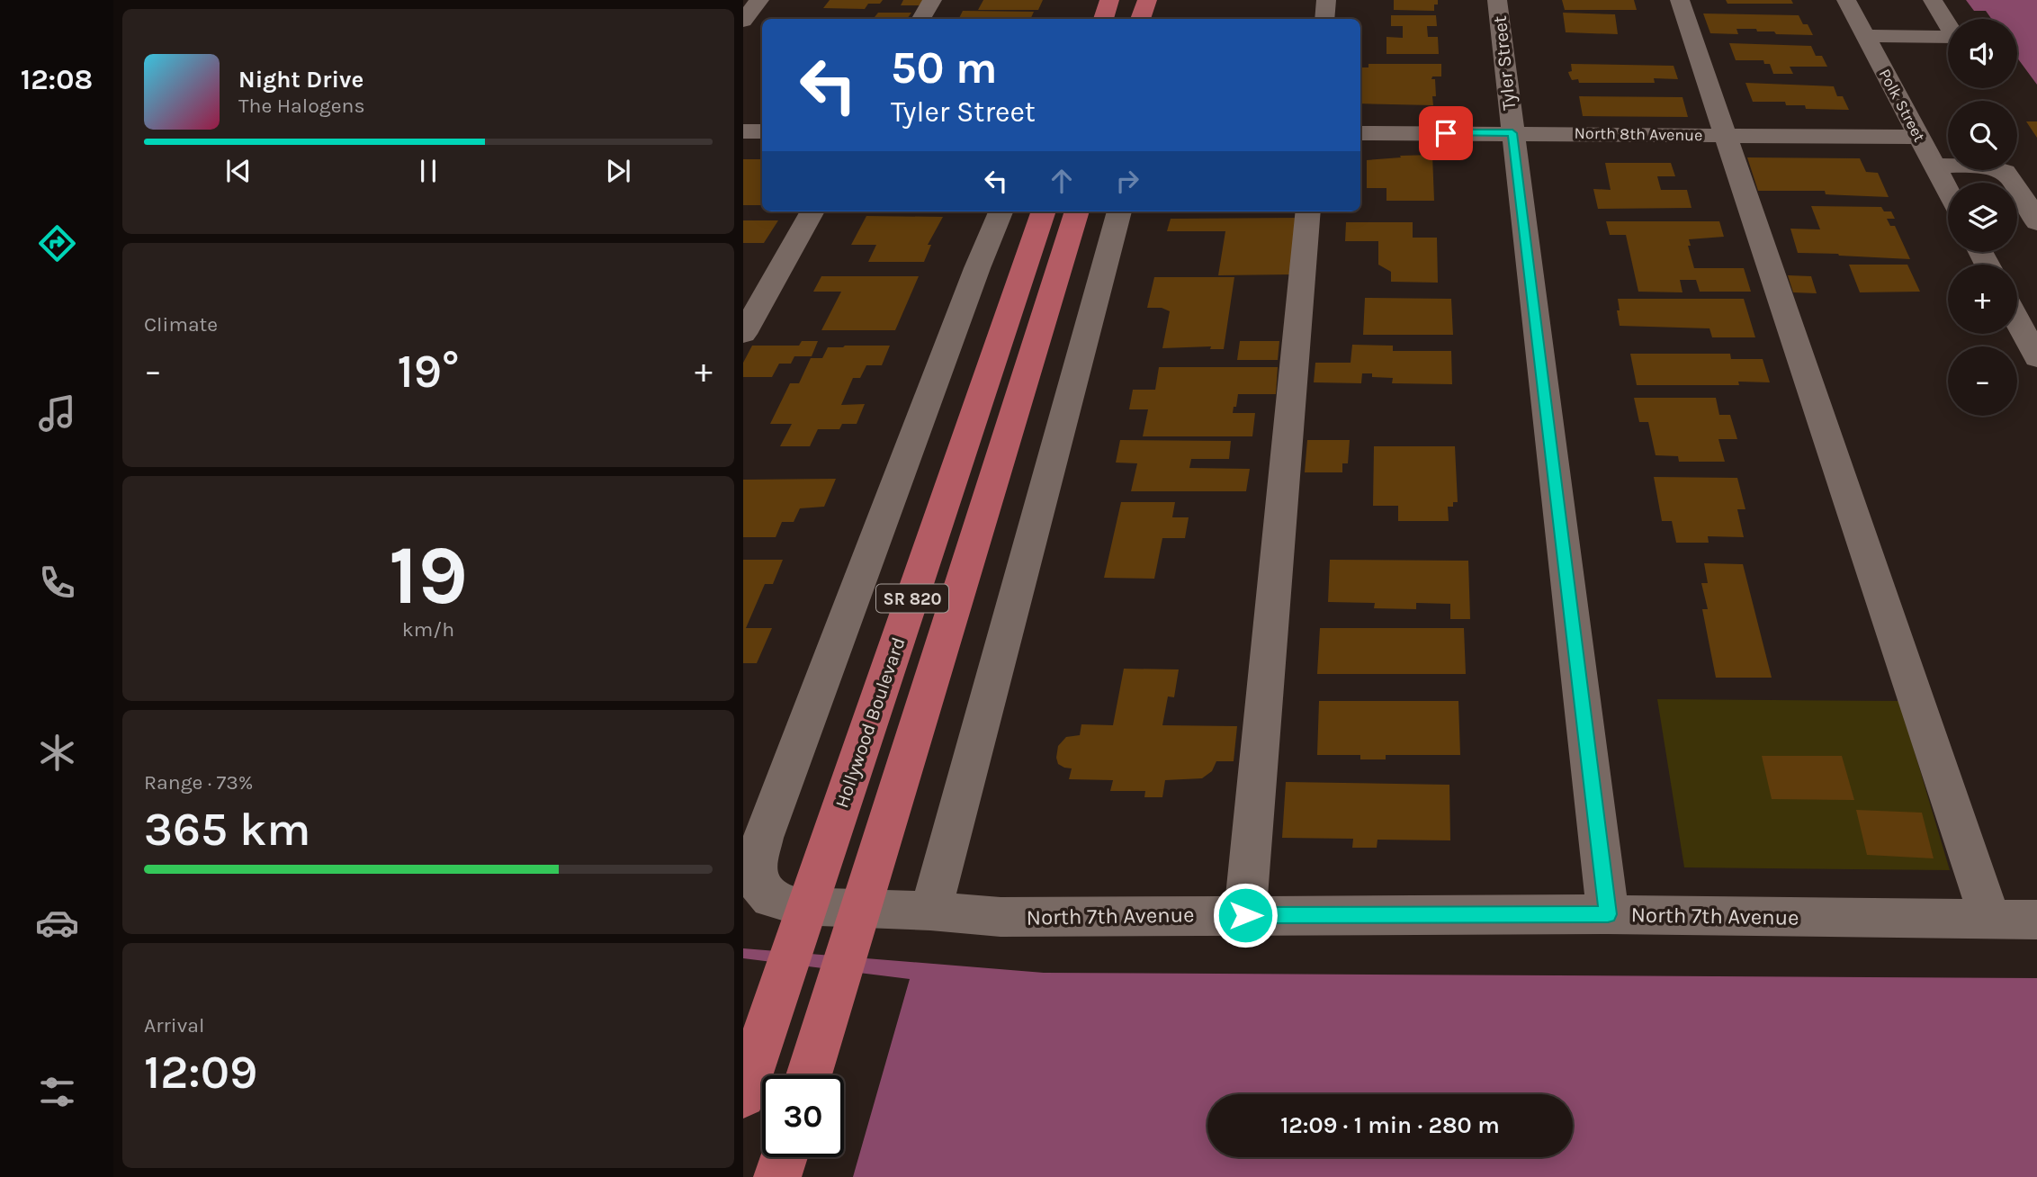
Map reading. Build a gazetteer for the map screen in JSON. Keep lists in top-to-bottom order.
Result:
{
  "streets": {
    "main road": ["SR 820", "Hollywood Boulevard"],
    "street": [
      "Tyler Street",
      "Polk Street",
      "North 8th Avenue",
      "North 7th Avenue"
    ]
  },
  "crossings": [
    ["Tyler Street", "North 8th Avenue"],
    ["Tyler Street", "North 7th Avenue"],
    ["Polk Street", "North 8th Avenue"]
  ],
  "page": {
    "tabs": "12:08",
    "map_buttons": ["+", "−"],
    "turn": ["50 m", "Tyler Street"],
    "song": ["Night Drive", "The Halogens"],
    "tile": [
      "Climate",
      ["19", "km/h"],
      ["Range · 73%", "365 km"],
      ["Arrival", "12:09"]
    ],
    "heat": ["−", "19°", "+"],
    "limit": "30",
    "trip": "12:09 · 1 min · 280 m"
  }
}
